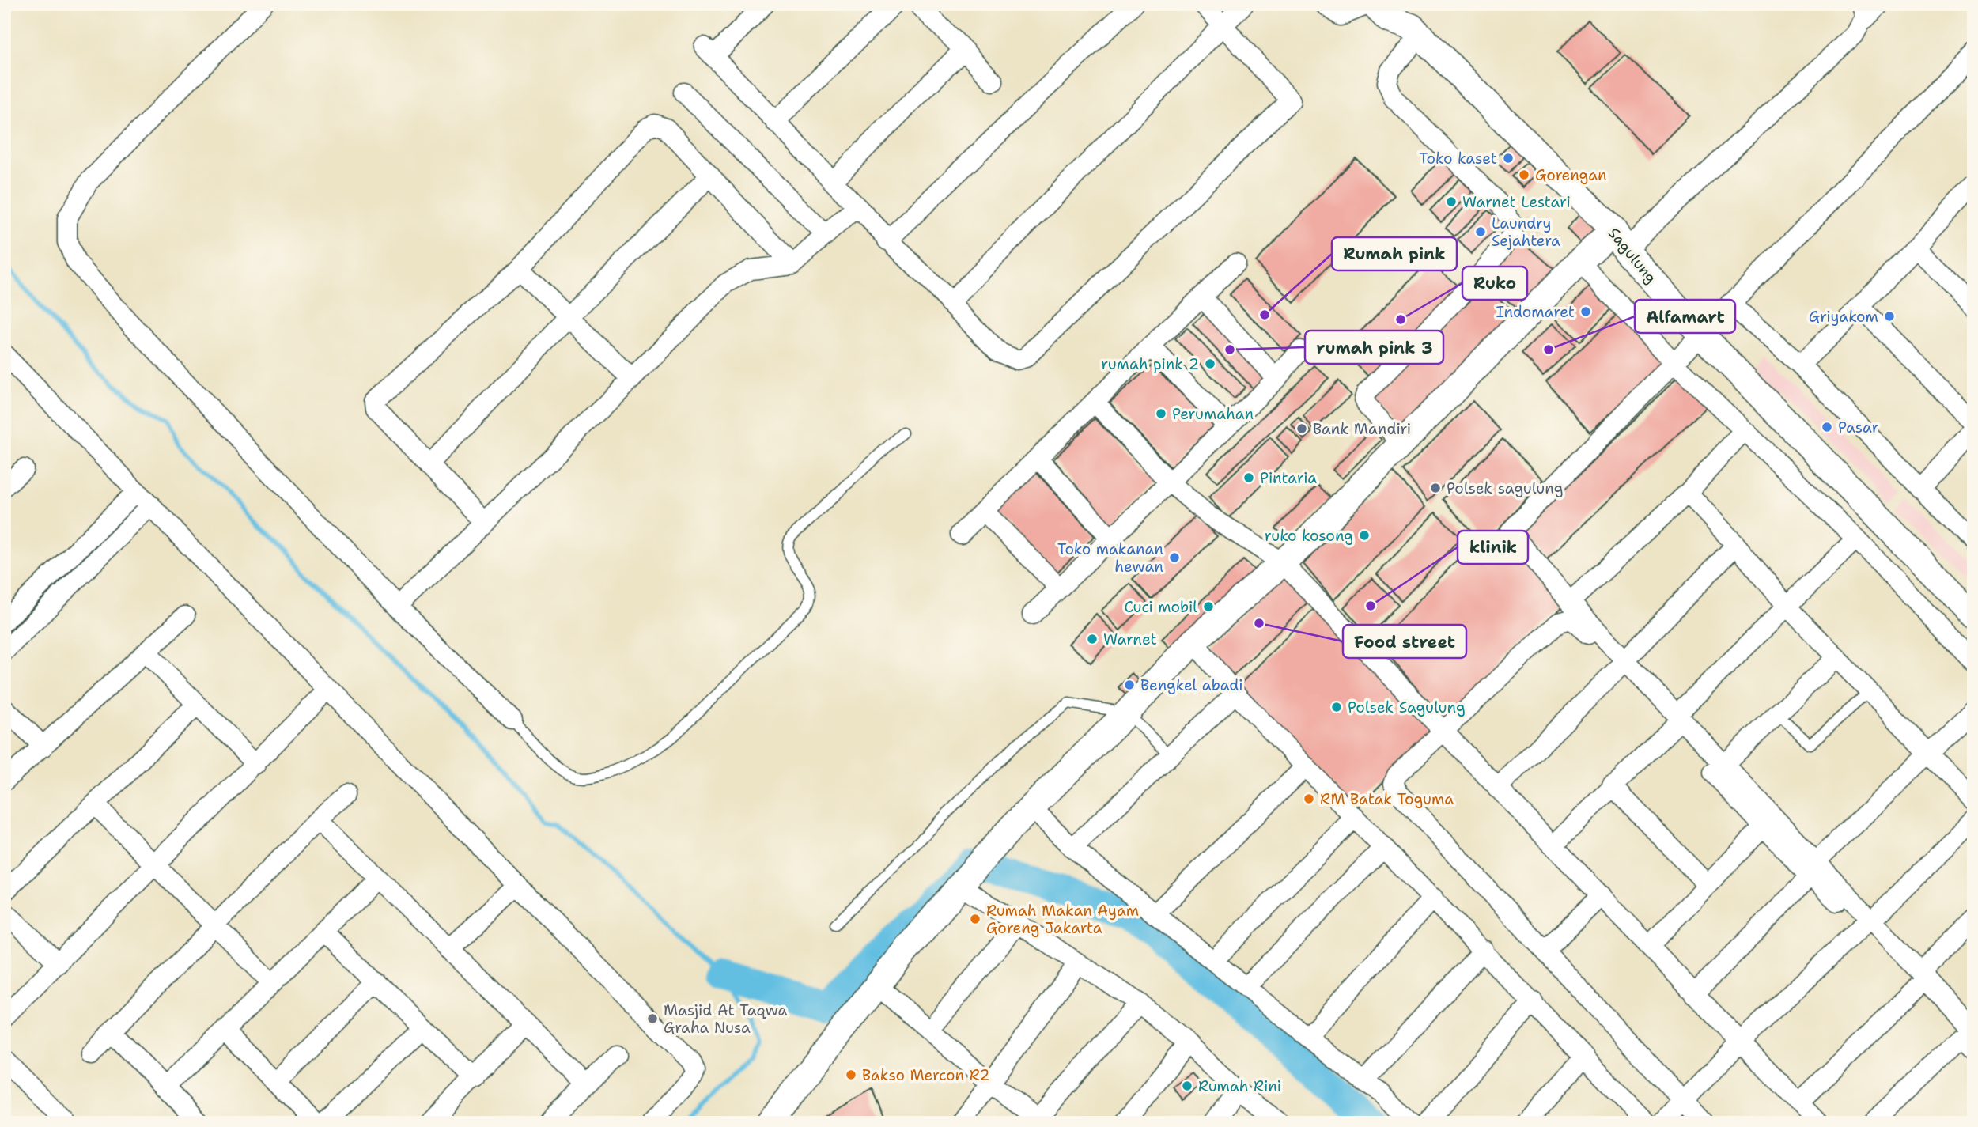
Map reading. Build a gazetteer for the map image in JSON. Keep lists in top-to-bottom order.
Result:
{
  "streets": {
    "street": ["Sagulung"]
  },
  "places": [
    "Toko kaset",
    "Gorengan",
    "Warnet Lestari",
    "Laundry Sejahtera",
    "Indomaret",
    "Rumah pink",
    "Griyakom",
    "Ruko",
    "rumah pink 3",
    "Alfamart",
    "rumah pink 2",
    "Perumahan",
    "Pasar",
    "Bank Mandiri",
    "Pintaria",
    "Polsek sagulung",
    "ruko kosong",
    "Toko makanan hewan",
    "klinik",
    "Cuci mobil",
    "Food street",
    "Warnet",
    "Bengkel abadi",
    "Polsek Sagulung",
    "RM Batak Toguma",
    "Rumah Makan Ayam Goreng Jakarta",
    "Masjid At Taqwa Graha Nusa",
    "Bakso Mercon R2",
    "Rumah Rini"
  ]
}
